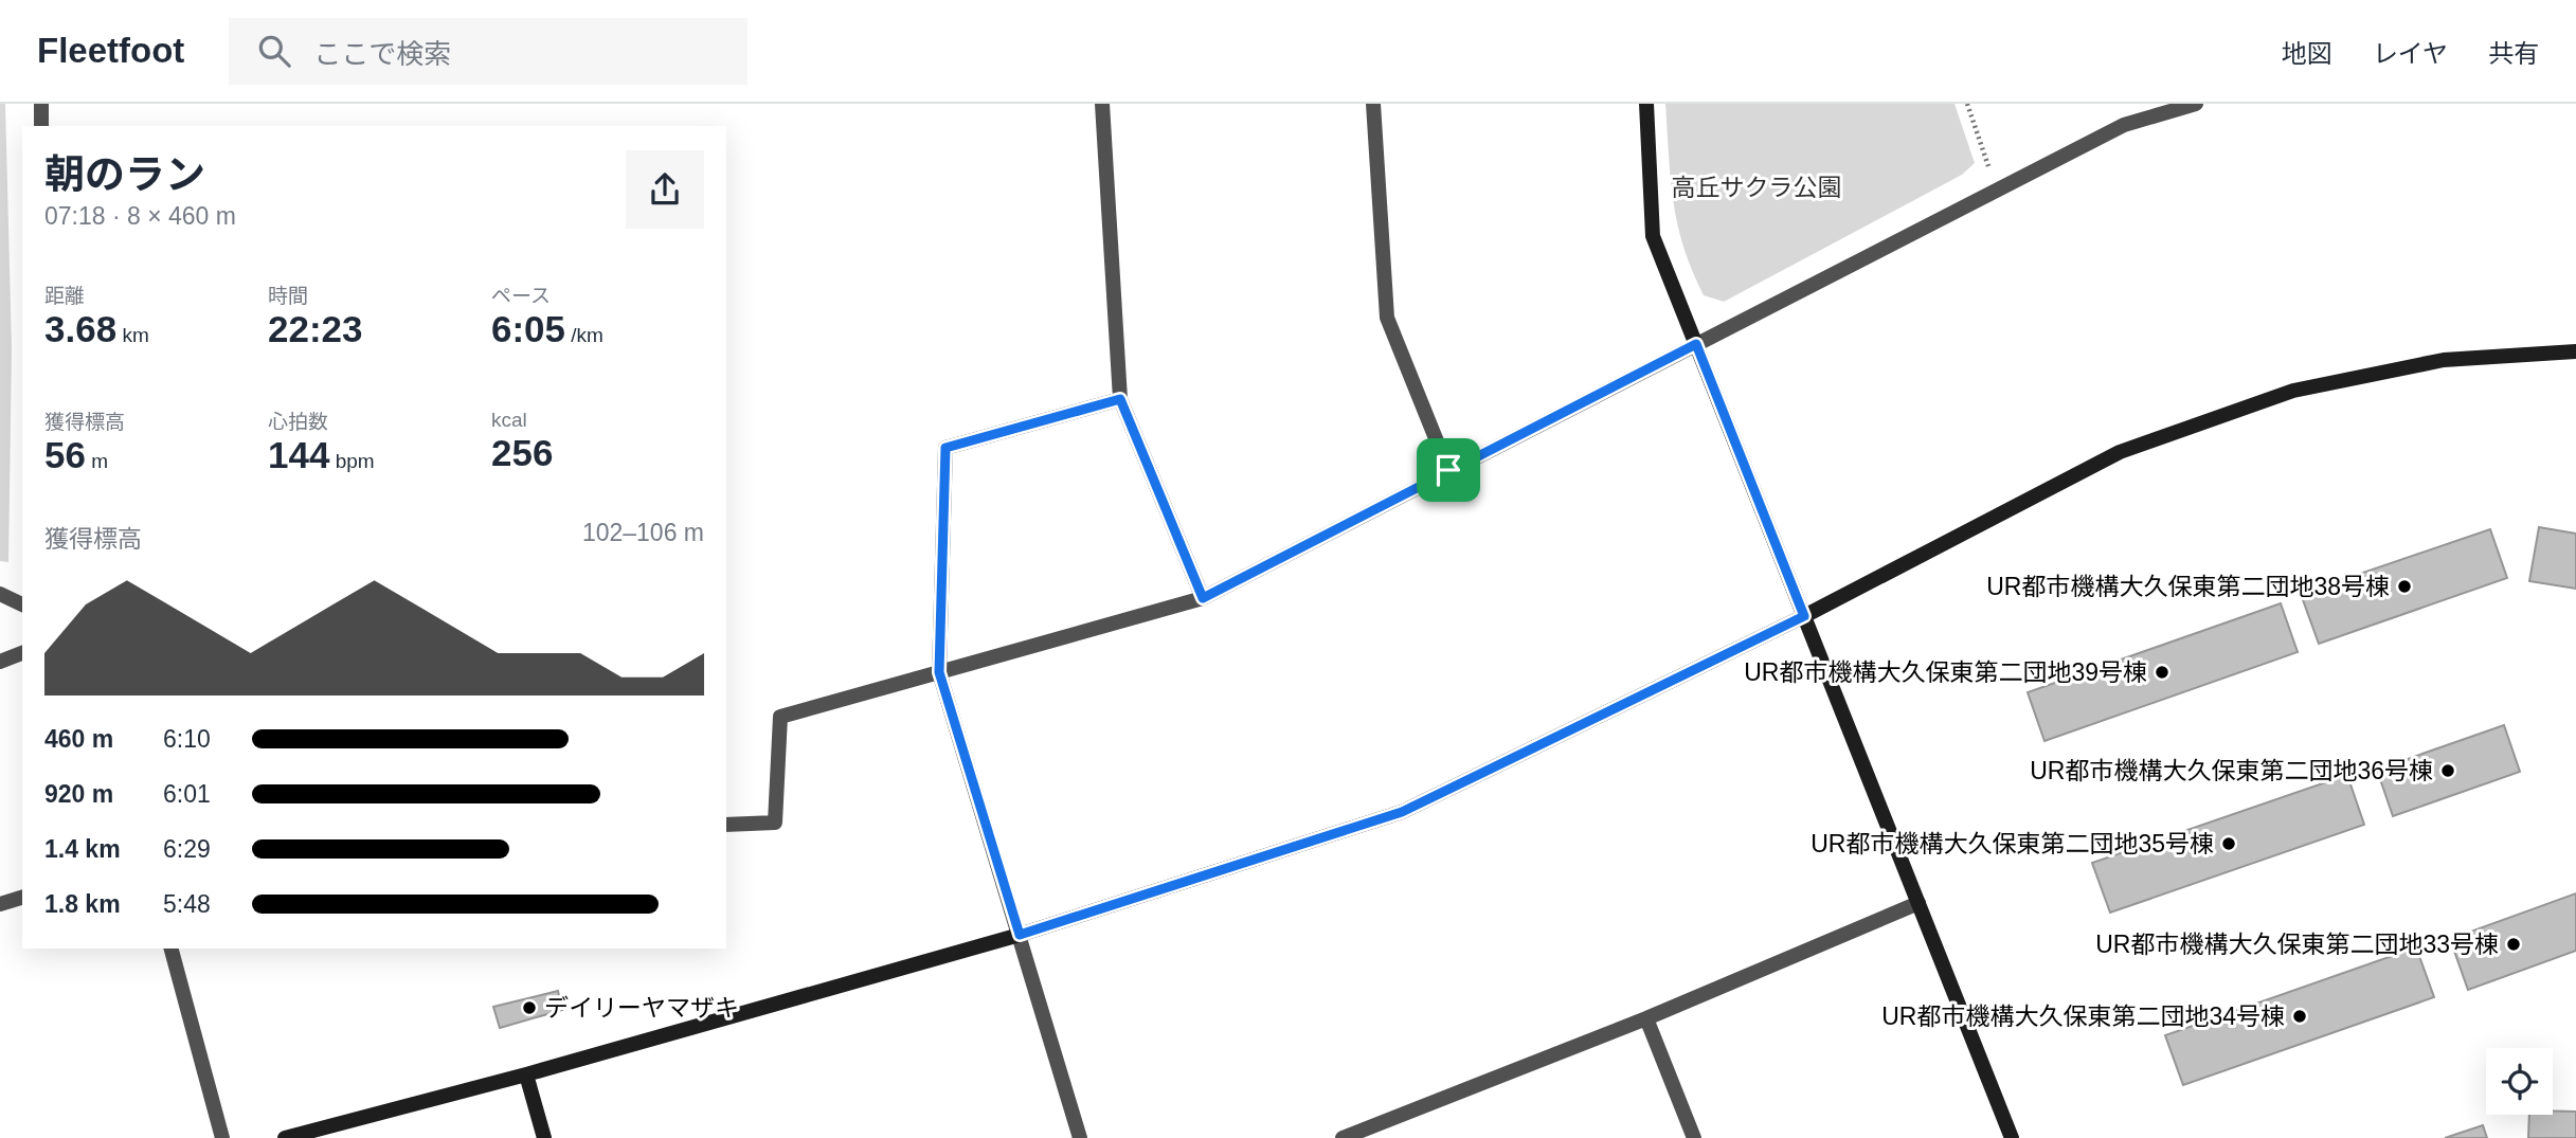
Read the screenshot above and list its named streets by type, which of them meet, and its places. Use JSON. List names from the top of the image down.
{
  "parks": ["高丘サクラ公園"],
  "places": [
    "UR都市機構大久保東第二団地38号棟",
    "UR都市機構大久保東第二団地39号棟",
    "UR都市機構大久保東第二団地36号棟",
    "UR都市機構大久保東第二団地35号棟",
    "UR都市機構大久保東第二団地33号棟",
    "デイリーヤマザキ",
    "UR都市機構大久保東第二団地34号棟"
  ],
  "page": {
    "header": "Fleetfoot",
    "search": "ここで検索",
    "nav": ["地図", "レイヤ", "共有"],
    "heading": ["朝のラン", "07:18 · 8 × 460 m"],
    "stats": [
      ["距離", "3.68 km"],
      ["時間", "22:23"],
      ["ペース", "6:05 /km"],
      ["獲得標高", "56 m"],
      ["心拍数", "144 bpm"],
      ["kcal", "256"]
    ],
    "chart": ["獲得標高", "102–106 m"],
    "list": [
      {
        "name": "460 m",
        "note": "6:10"
      },
      {
        "name": "920 m",
        "note": "6:01"
      },
      {
        "name": "1.4 km",
        "note": "6:29"
      },
      {
        "name": "1.8 km",
        "note": "5:48"
      }
    ]
  }
}
